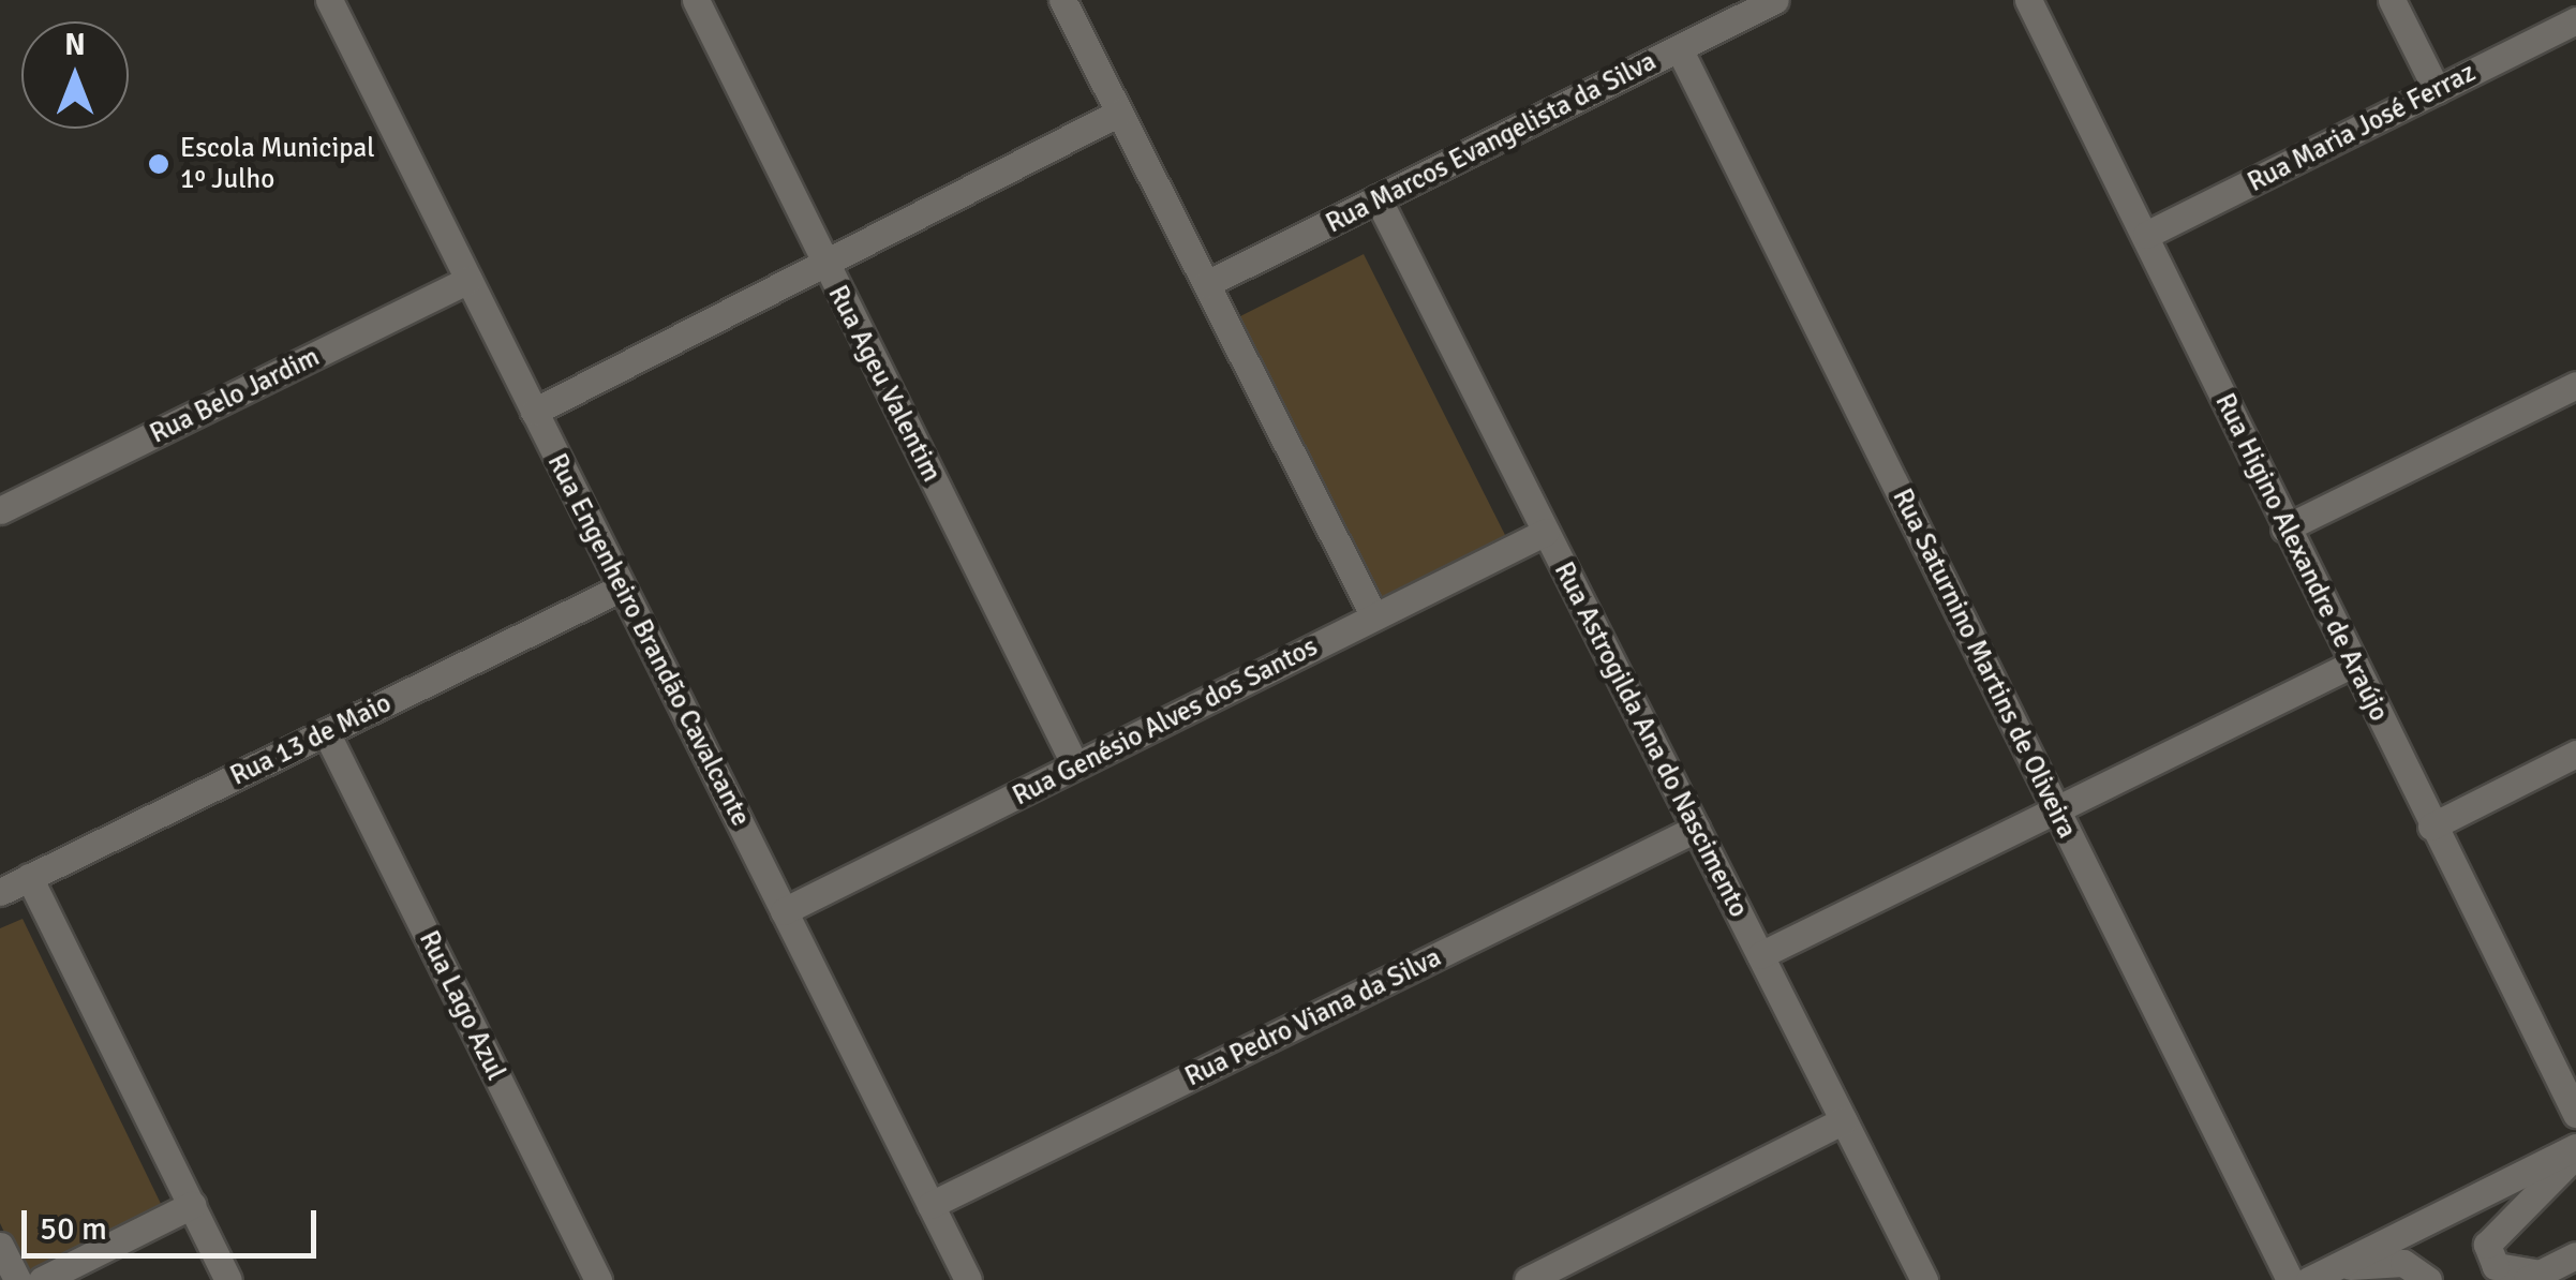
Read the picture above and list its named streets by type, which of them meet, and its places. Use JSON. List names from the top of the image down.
{
  "streets": {
    "street": [
      "Rua Maria José Ferraz",
      "Rua Marcos Evangelista da Silva",
      "Rua Ageu Valentim",
      "Rua Belo Jardim",
      "Rua Higino Alexandre de Araújo",
      "Rua Engenheiro Brandão Cavalcante",
      "Rua Saturnino Martins de Oliveira",
      "Rua Genésio Alves dos Santos",
      "Rua 13 de Maio",
      "Rua Astrogilda Ana do Nascimento",
      "Rua Lago Azul",
      "Rua Pedro Viana da Silva"
    ]
  },
  "crossings": [
    ["Rua Maria José Ferraz", "Rua Higino Alexandre de Araújo"],
    ["Rua Marcos Evangelista da Silva", "Rua Saturnino Martins de Oliveira"],
    ["Rua Marcos Evangelista da Silva", "Rua Astrogilda Ana do Nascimento"],
    ["Rua Ageu Valentim", "Rua Genésio Alves dos Santos"],
    ["Rua Belo Jardim", "Rua Engenheiro Brandão Cavalcante"],
    ["Rua Engenheiro Brandão Cavalcante", "Rua Genésio Alves dos Santos"],
    ["Rua Engenheiro Brandão Cavalcante", "Rua 13 de Maio"],
    ["Rua Engenheiro Brandão Cavalcante", "Rua Pedro Viana da Silva"],
    ["Rua Genésio Alves dos Santos", "Rua Astrogilda Ana do Nascimento"],
    ["Rua 13 de Maio", "Rua Lago Azul"],
    ["Rua Astrogilda Ana do Nascimento", "Rua Pedro Viana da Silva"]
  ],
  "places": ["Escola Municipal 1º Julho"],
  "scale_bar": "50 m",
  "north": "top"
}
